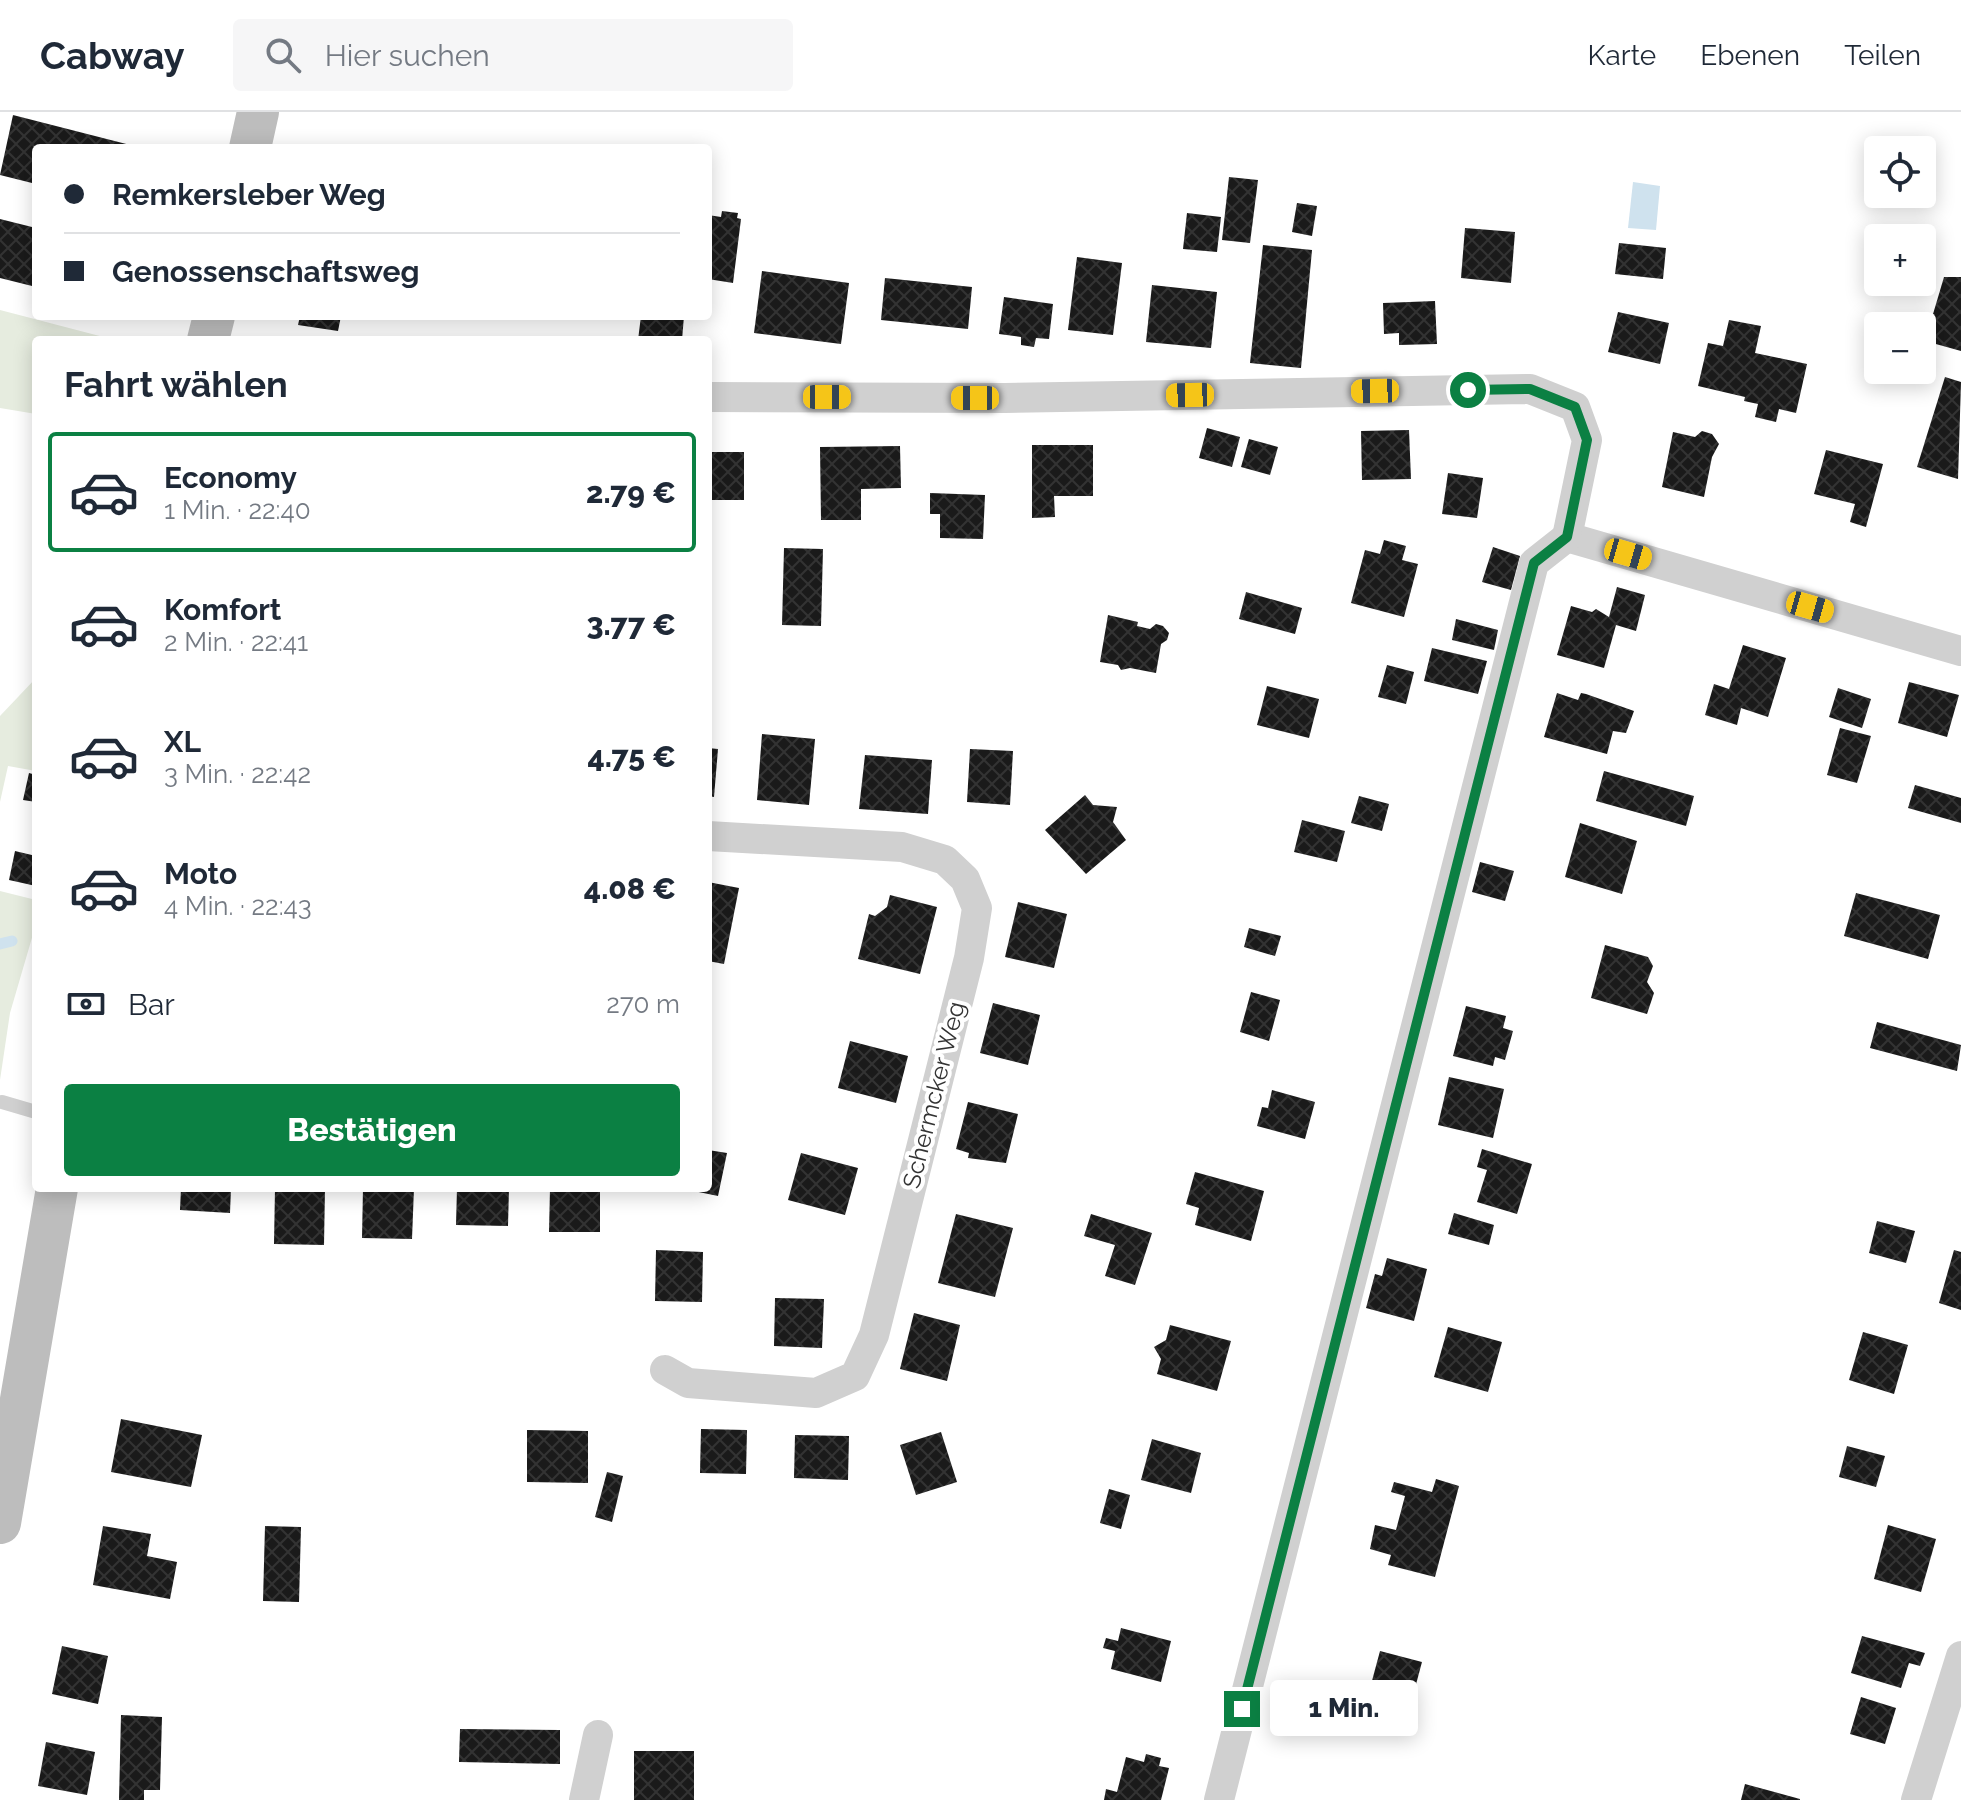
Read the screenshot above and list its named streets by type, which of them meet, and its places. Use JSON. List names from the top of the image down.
{
  "streets": {
    "street": ["Schermcker Weg"]
  },
  "page": {
    "header": "Cabway",
    "search": "Hier suchen",
    "nav": ["Karte", "Ebenen", "Teilen"],
    "map_buttons": ["+", "−"],
    "banner": ["Remkersleber Weg", "Genossenschaftsweg"],
    "heading": "Fahrt wählen",
    "list": [
      {
        "name": "Economy",
        "note": "1 Min. · 22:40",
        "value": "2.79 €"
      },
      {
        "name": "Komfort",
        "note": "2 Min. · 22:41",
        "value": "3.77 €"
      },
      {
        "name": "XL",
        "note": "3 Min. · 22:42",
        "value": "4.75 €"
      },
      {
        "name": "Moto",
        "note": "4 Min. · 22:43",
        "value": "4.08 €"
      }
    ],
    "pay": ["Bar", "270 m"],
    "buttons": "Bestätigen",
    "bubble": "1 Min."
  }
}
